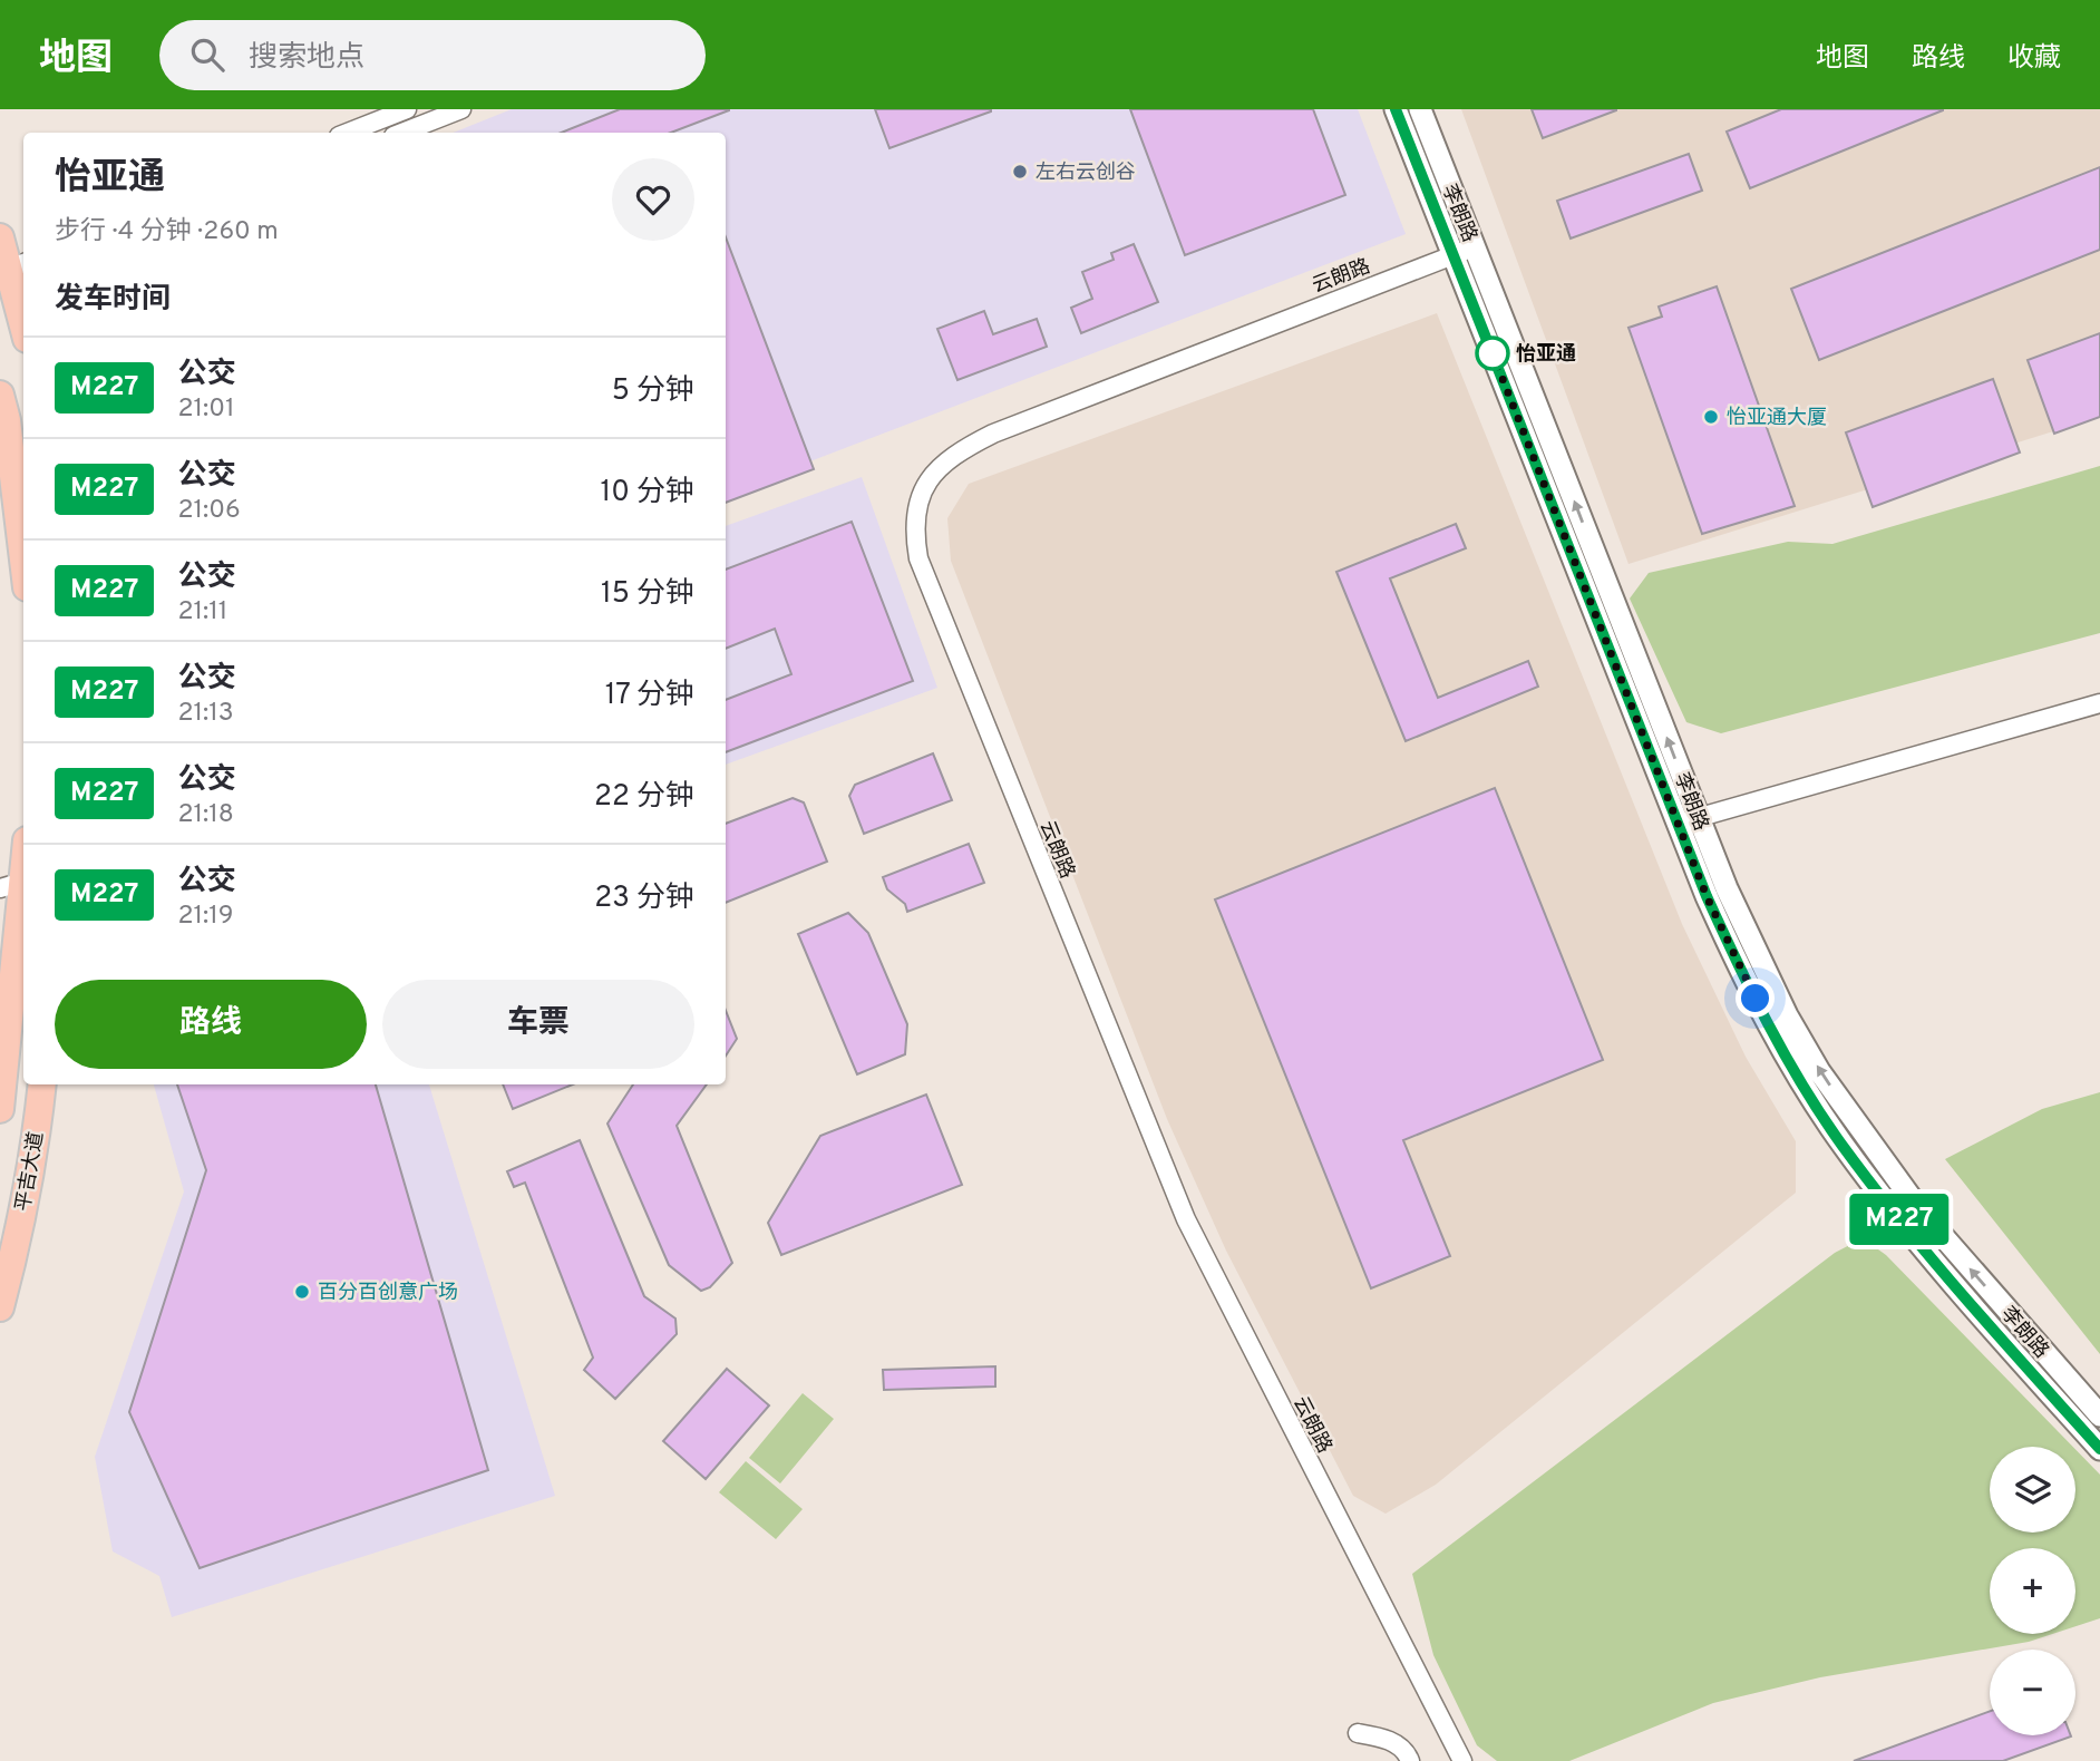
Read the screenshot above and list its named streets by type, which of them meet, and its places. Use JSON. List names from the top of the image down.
{
  "streets": {
    "main road": ["平吉大道"],
    "street": ["李朗路", "云朗路"]
  },
  "crossings": [
    ["李朗路", "云朗路"]
  ],
  "places": [
    "左右云创谷",
    "怡亚通",
    "怡亚通大厦",
    "百分百创意广场"
  ],
  "lines": ["bus line M227"],
  "page": {
    "header": "地图",
    "search": "搜索地点",
    "nav": ["地图", "路线", "收藏"],
    "on_map": "M227",
    "heading": [
      ["怡亚通", "步行 · 4 分钟 · 260 m"],
      "发车时间"
    ],
    "list": [
      {
        "mark": "M227",
        "name": "公交",
        "note": "21:01",
        "value": "5 分钟"
      },
      {
        "mark": "M227",
        "name": "公交",
        "note": "21:06",
        "value": "10 分钟"
      },
      {
        "mark": "M227",
        "name": "公交",
        "note": "21:11",
        "value": "15 分钟"
      },
      {
        "mark": "M227",
        "name": "公交",
        "note": "21:13",
        "value": "17 分钟"
      },
      {
        "mark": "M227",
        "name": "公交",
        "note": "21:18",
        "value": "22 分钟"
      },
      {
        "mark": "M227",
        "name": "公交",
        "note": "21:19",
        "value": "23 分钟"
      }
    ],
    "buttons": ["路线", "车票"],
    "map_buttons": ["+", "−"]
  }
}
